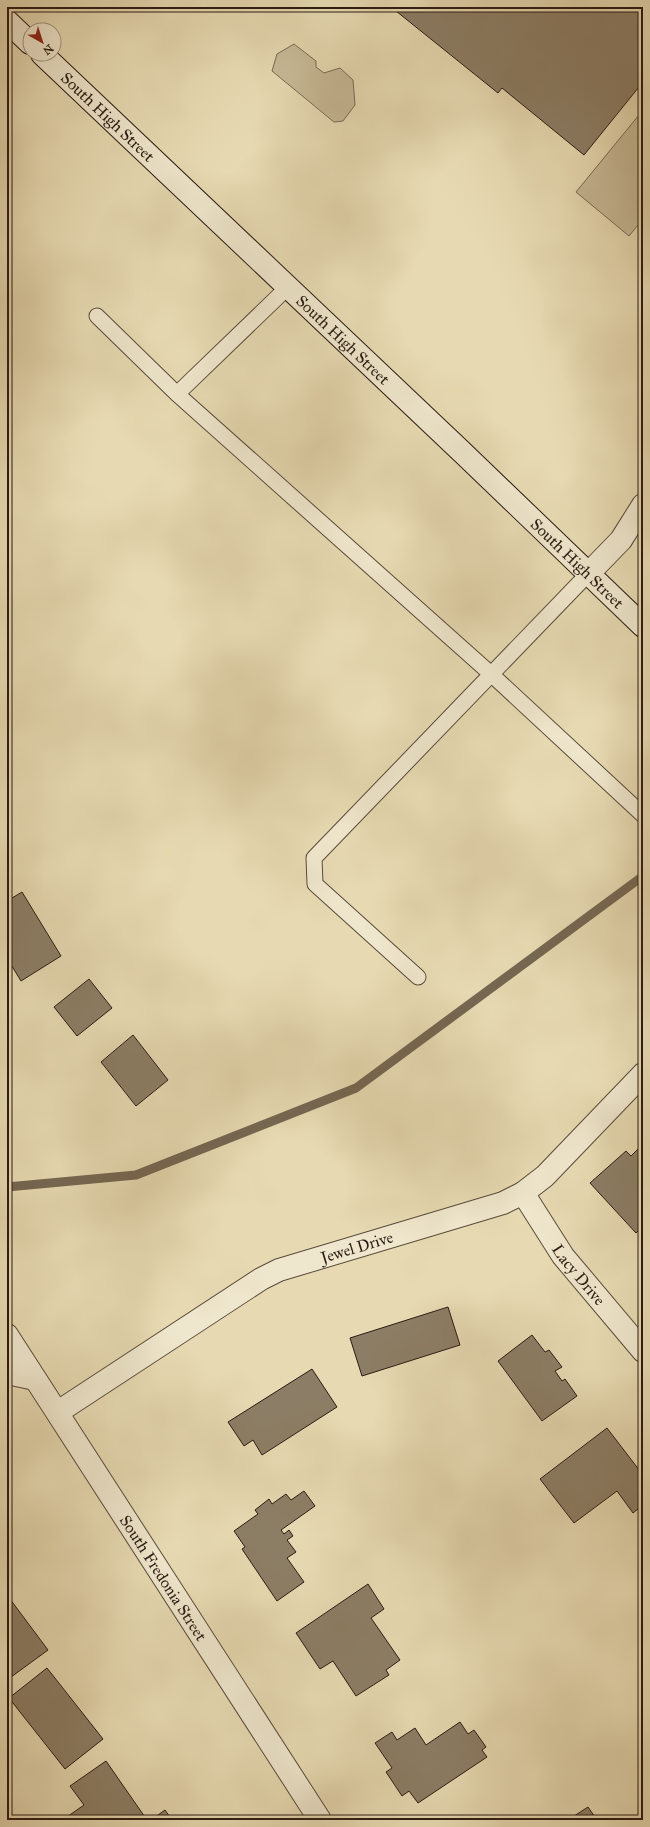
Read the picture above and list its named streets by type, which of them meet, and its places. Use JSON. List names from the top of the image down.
{
  "streets": {
    "street": [
      "South High Street",
      "Jewel Drive",
      "Lacy Drive",
      "South Fredonia Street"
    ]
  },
  "crossings": [
    ["Jewel Drive", "Lacy Drive"],
    ["Jewel Drive", "South Fredonia Street"]
  ],
  "north": "bottom right"
}
